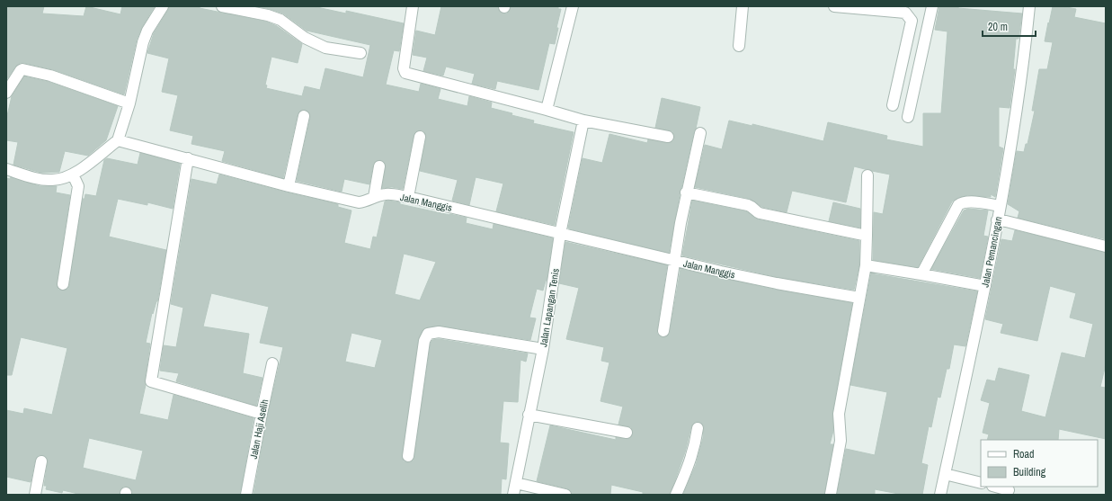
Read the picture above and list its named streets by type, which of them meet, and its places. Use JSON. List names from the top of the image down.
{
  "streets": {
    "street": [
      "Jalan Manggis",
      "Jalan Pemancingan",
      "Jalan Lapangan Tenis",
      "Jalan Haji Aselih"
    ]
  },
  "crossings": [
    ["Jalan Manggis", "Jalan Lapangan Tenis"]
  ],
  "legend": ["Road", "Building"],
  "scale_bar": "20 m"
}
